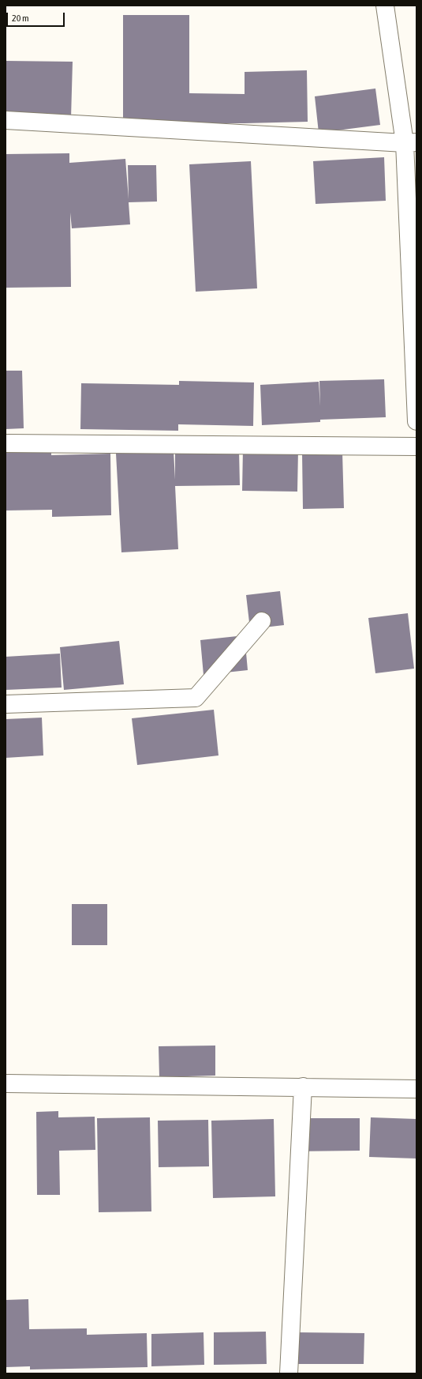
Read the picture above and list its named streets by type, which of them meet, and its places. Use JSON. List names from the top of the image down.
{
  "scale_bar": "20 m"
}
